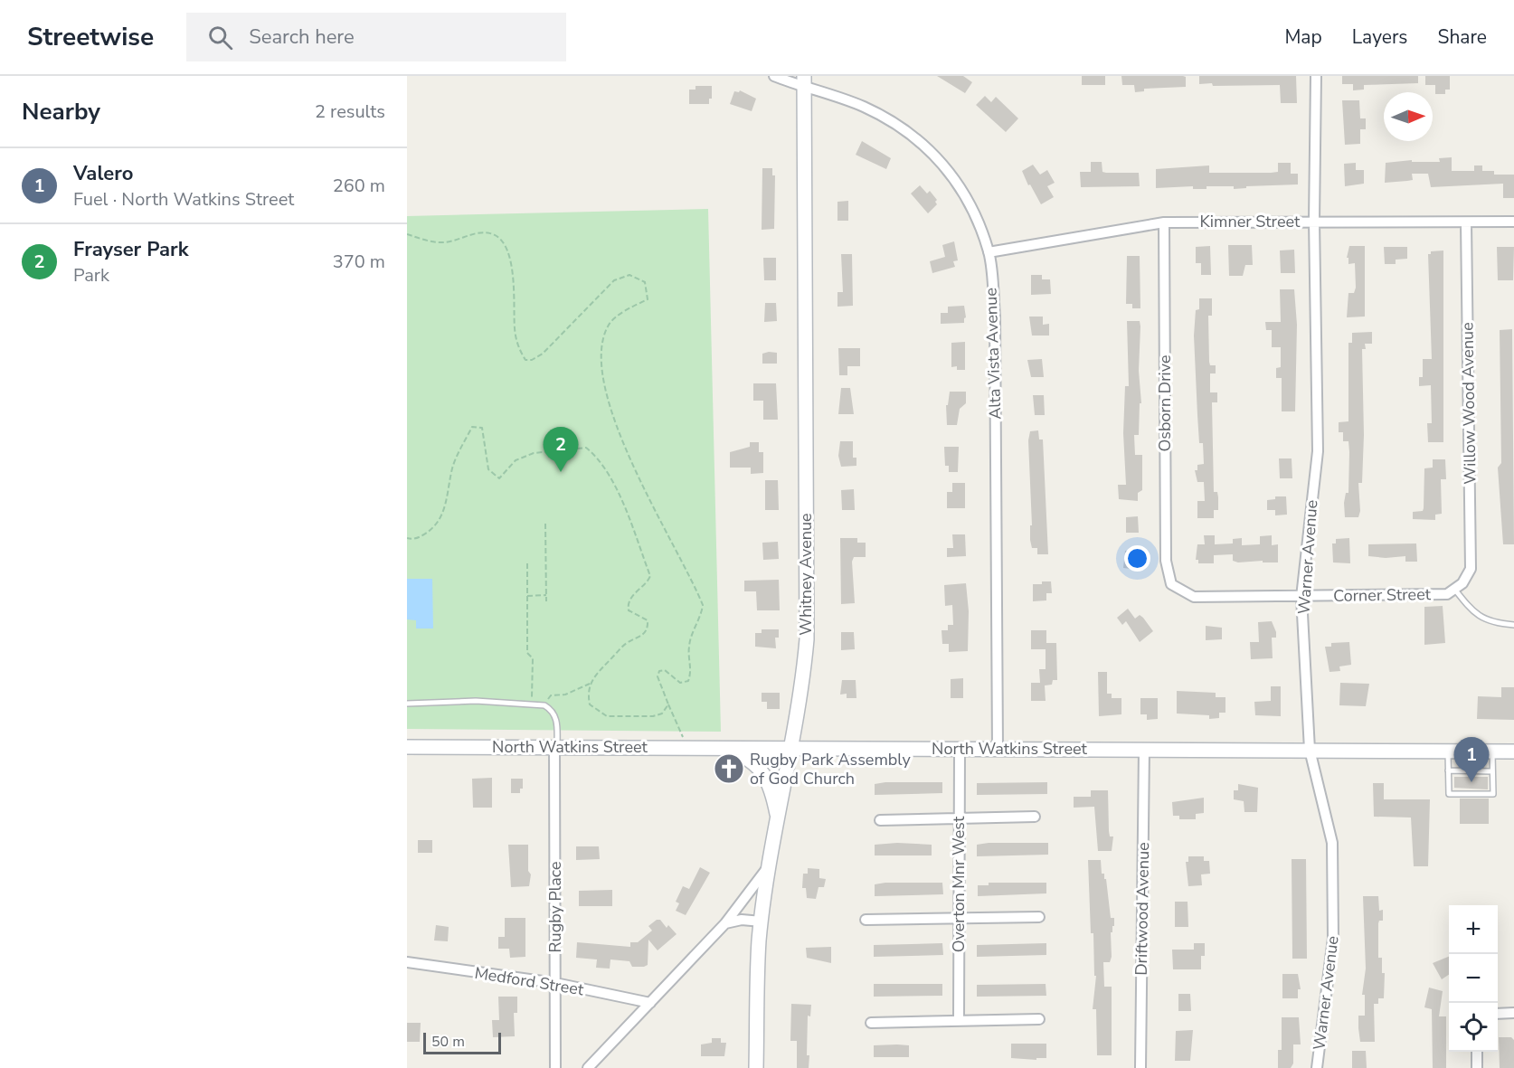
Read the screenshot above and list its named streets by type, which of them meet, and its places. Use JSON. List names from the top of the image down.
{
  "streets": {
    "main road": ["Whitney Avenue", "North Watkins Street"],
    "street": [
      "Kimner Street",
      "Alta Vista Avenue",
      "Osborn Drive",
      "Willow Wood Avenue",
      "Warner Avenue",
      "Corner Street",
      "Overton Mnr West",
      "Rugby Place",
      "Driftwood Avenue",
      "Medford Street"
    ]
  },
  "crossings": [
    ["Kimner Street", "Alta Vista Avenue"],
    ["Kimner Street", "Osborn Drive"],
    ["Kimner Street", "Willow Wood Avenue"],
    ["Kimner Street", "Warner Avenue"],
    ["Alta Vista Avenue", "Whitney Avenue"],
    ["Alta Vista Avenue", "North Watkins Street"],
    ["Osborn Drive", "Corner Street"],
    ["Willow Wood Avenue", "Corner Street"],
    ["Warner Avenue", "Corner Street"],
    ["Warner Avenue", "North Watkins Street"],
    ["Whitney Avenue", "North Watkins Street"],
    ["North Watkins Street", "Overton Mnr West"],
    ["North Watkins Street", "Rugby Place"],
    ["North Watkins Street", "Driftwood Avenue"],
    ["Rugby Place", "Medford Street"]
  ],
  "places": {
    "church": ["Rugby Park Assembly of God Church"]
  },
  "scale_bar": "50 m",
  "north": "right",
  "page": {
    "header": "Streetwise",
    "search": "Search here",
    "nav": ["Map", "Layers", "Share"],
    "heading": ["Nearby", "2 results"],
    "list": [
      {
        "mark": "1",
        "name": "Valero",
        "note": "Fuel · North Watkins Street",
        "value": "260 m"
      },
      {
        "mark": "2",
        "name": "Frayser Park",
        "note": "Park",
        "value": "370 m"
      }
    ],
    "pins": ["2", "1"],
    "map_buttons": ["+", "−"],
    "scale": "50 m"
  }
}
